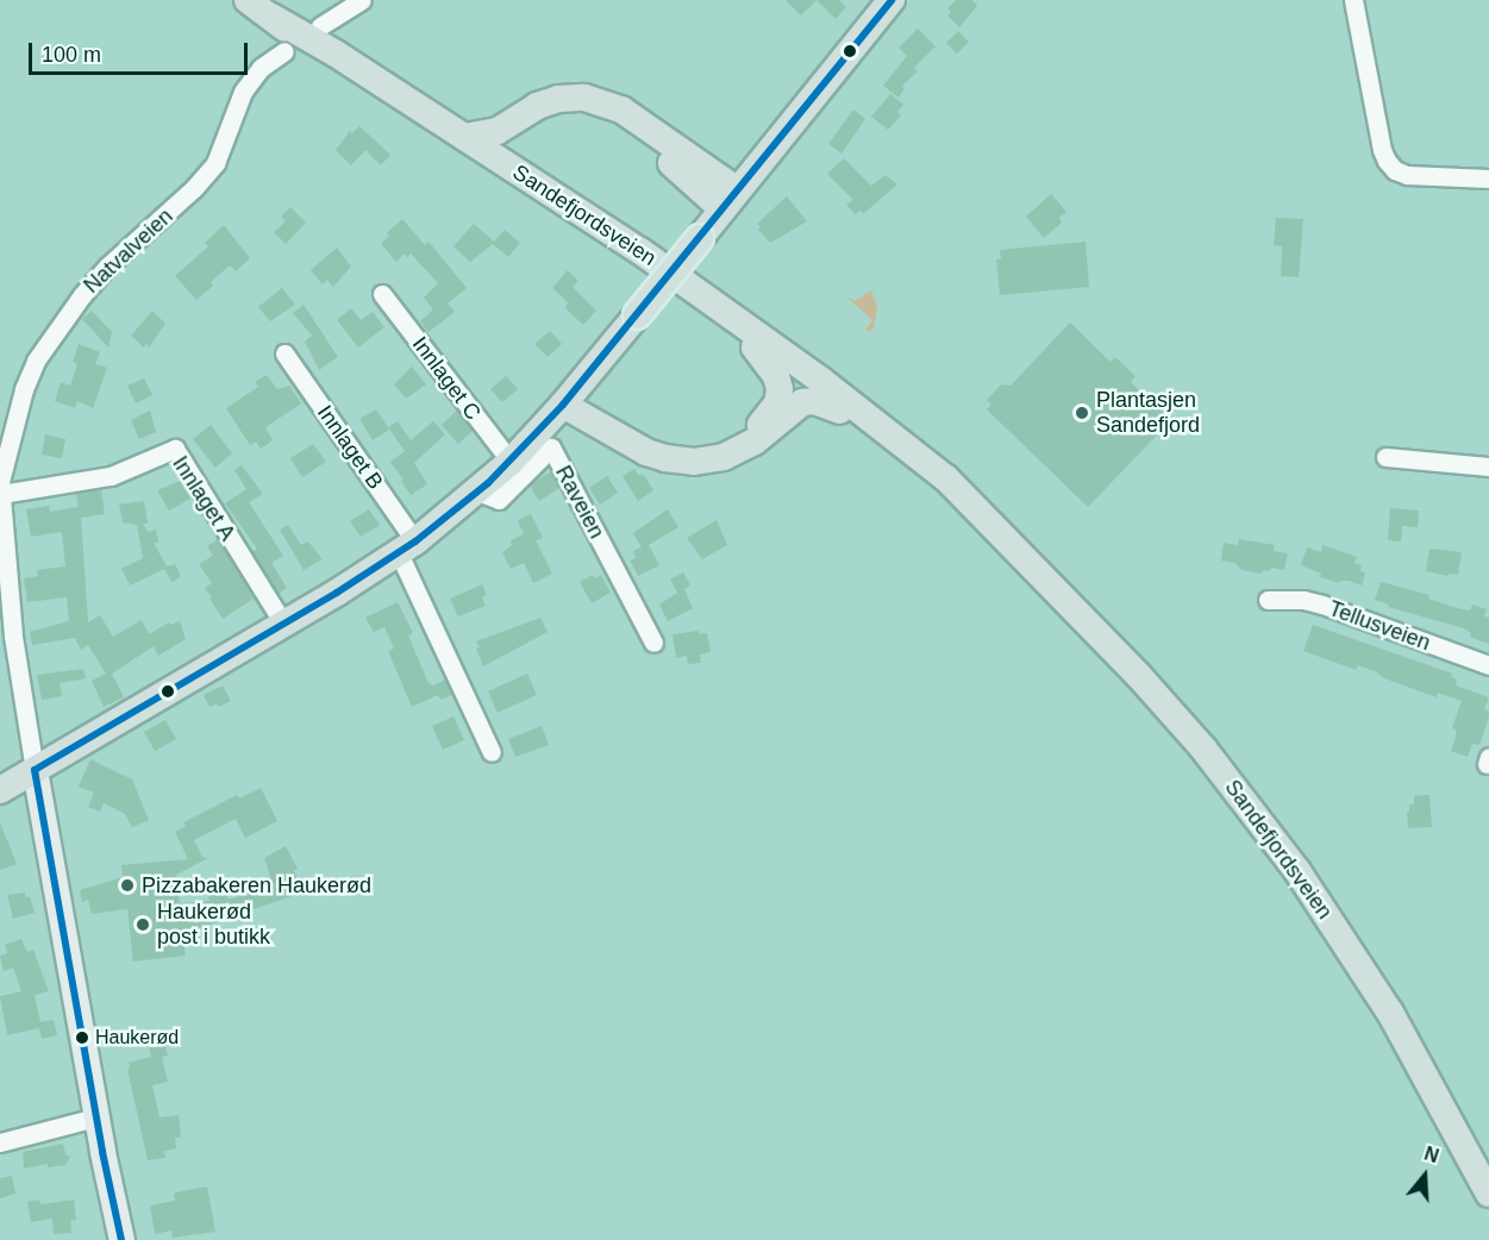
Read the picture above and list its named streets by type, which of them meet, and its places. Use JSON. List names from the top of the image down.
{
  "streets": {
    "main road": ["Sandefjordsveien"],
    "street": [
      "Natvalveien",
      "Innlaget C",
      "Innlaget B",
      "Innlaget A",
      "Raveien",
      "Tellusveien"
    ]
  },
  "crossings": [
    ["Natvalveien", "Innlaget A"]
  ],
  "places": [
    "Plantasjen Sandefjord",
    "Pizzabakeren Haukerød",
    "Haukerød post i butikk",
    "Haukerød"
  ],
  "scale_bar": "100 m",
  "north": "top"
}
